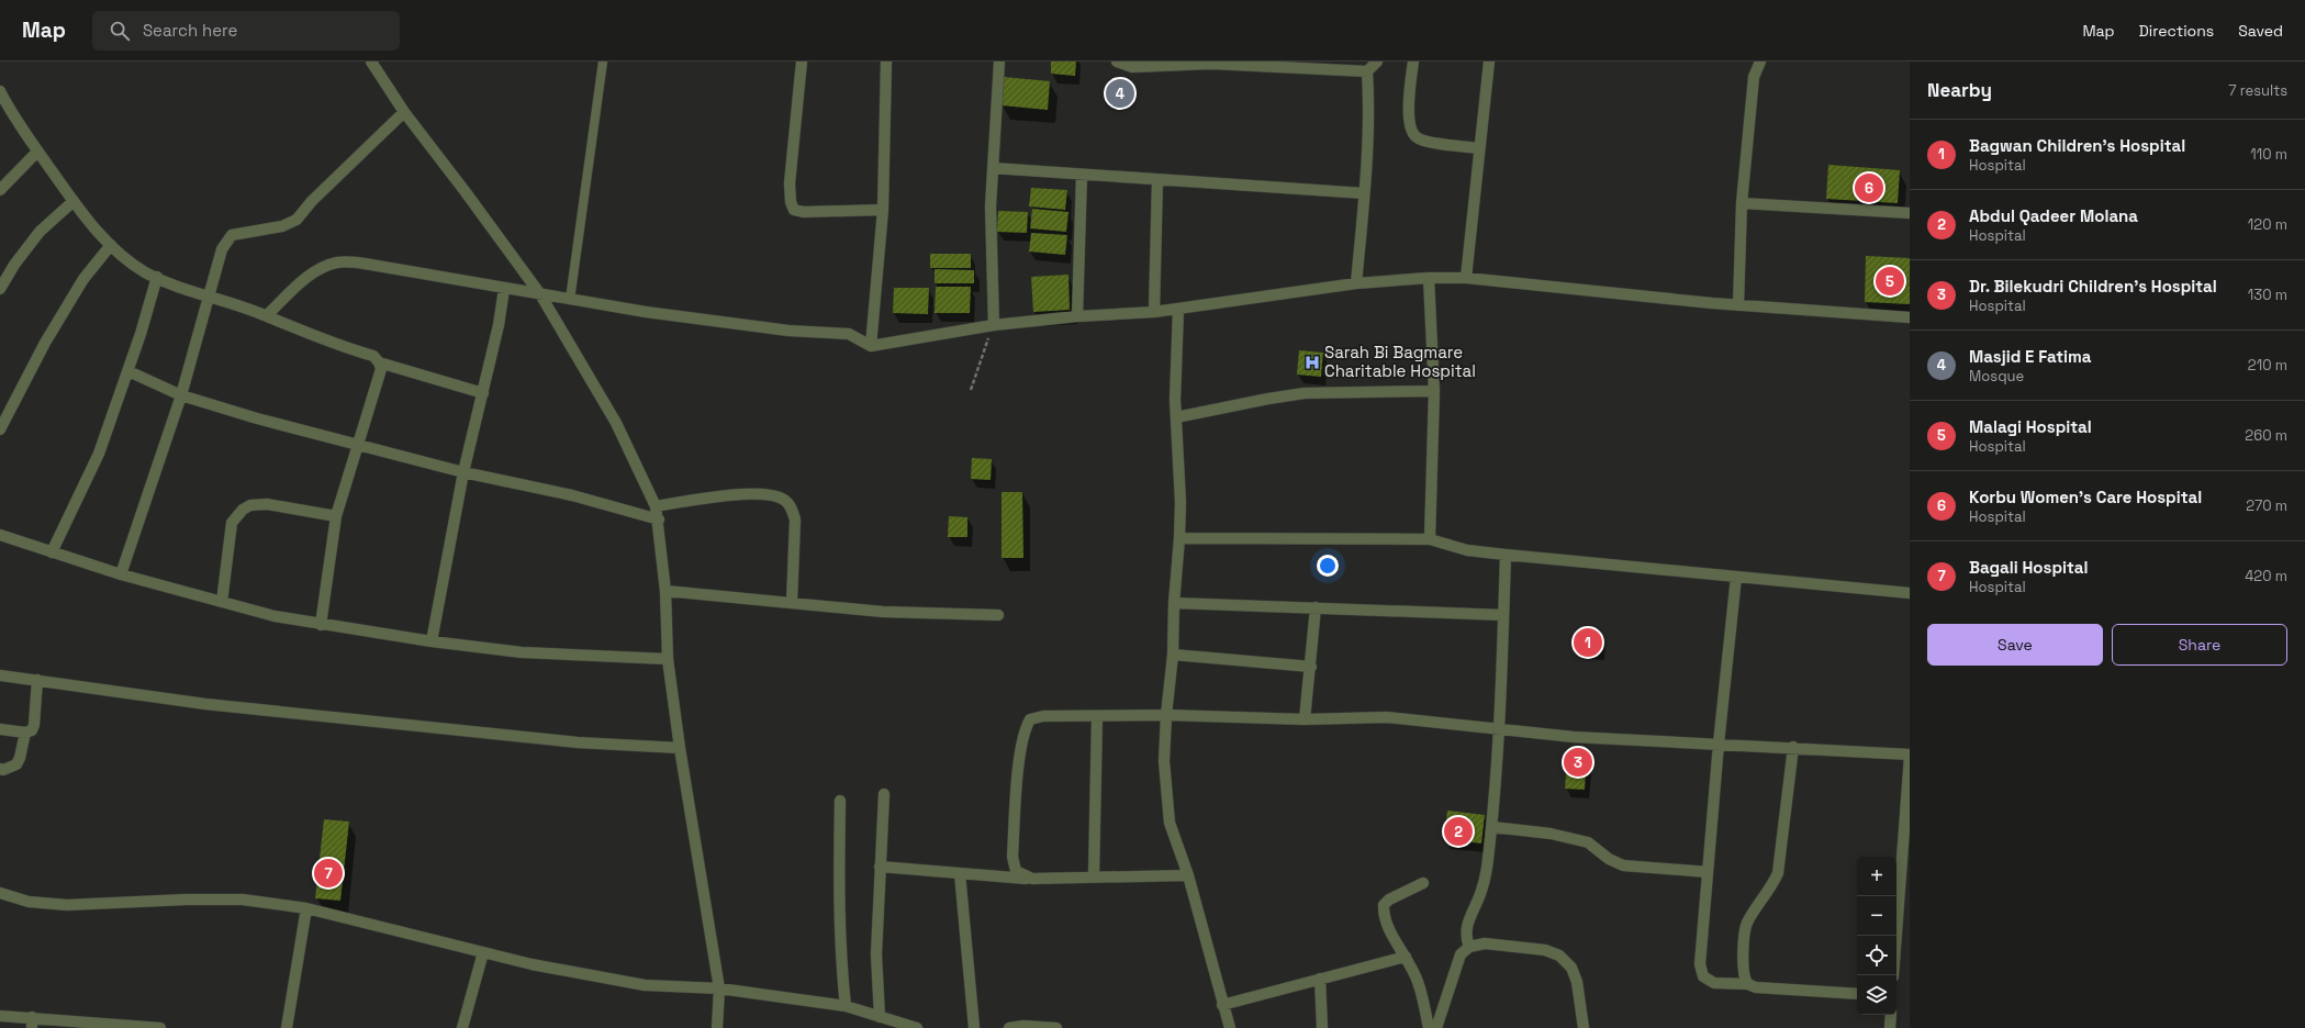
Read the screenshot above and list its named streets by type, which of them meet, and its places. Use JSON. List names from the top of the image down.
{
  "places": {
    "hospital": ["Sarah Bi Bagmare Charitable Hospital"]
  },
  "page": {
    "header": "Map",
    "search": "Search here",
    "nav": ["Map", "Directions", "Saved"],
    "heading": ["Nearby", "7 results"],
    "pins": [
      "4",
      "6",
      "5",
      "1",
      "3",
      "2",
      "7"
    ],
    "list": [
      {
        "mark": "1",
        "name": "Bagwan Children's Hospital",
        "note": "Hospital",
        "value": "110 m"
      },
      {
        "mark": "2",
        "name": "Abdul Qadeer Molana",
        "note": "Hospital",
        "value": "120 m"
      },
      {
        "mark": "3",
        "name": "Dr. Bilekudri Children's Hospital",
        "note": "Hospital",
        "value": "130 m"
      },
      {
        "mark": "4",
        "name": "Masjid E Fatima",
        "note": "Mosque",
        "value": "210 m"
      },
      {
        "mark": "5",
        "name": "Malagi Hospital",
        "note": "Hospital",
        "value": "260 m"
      },
      {
        "mark": "6",
        "name": "Korbu Women's Care Hospital",
        "note": "Hospital",
        "value": "270 m"
      },
      {
        "mark": "7",
        "name": "Bagali Hospital",
        "note": "Hospital",
        "value": "420 m"
      }
    ],
    "buttons": ["Save", "Share"],
    "map_buttons": ["+", "−"]
  }
}
